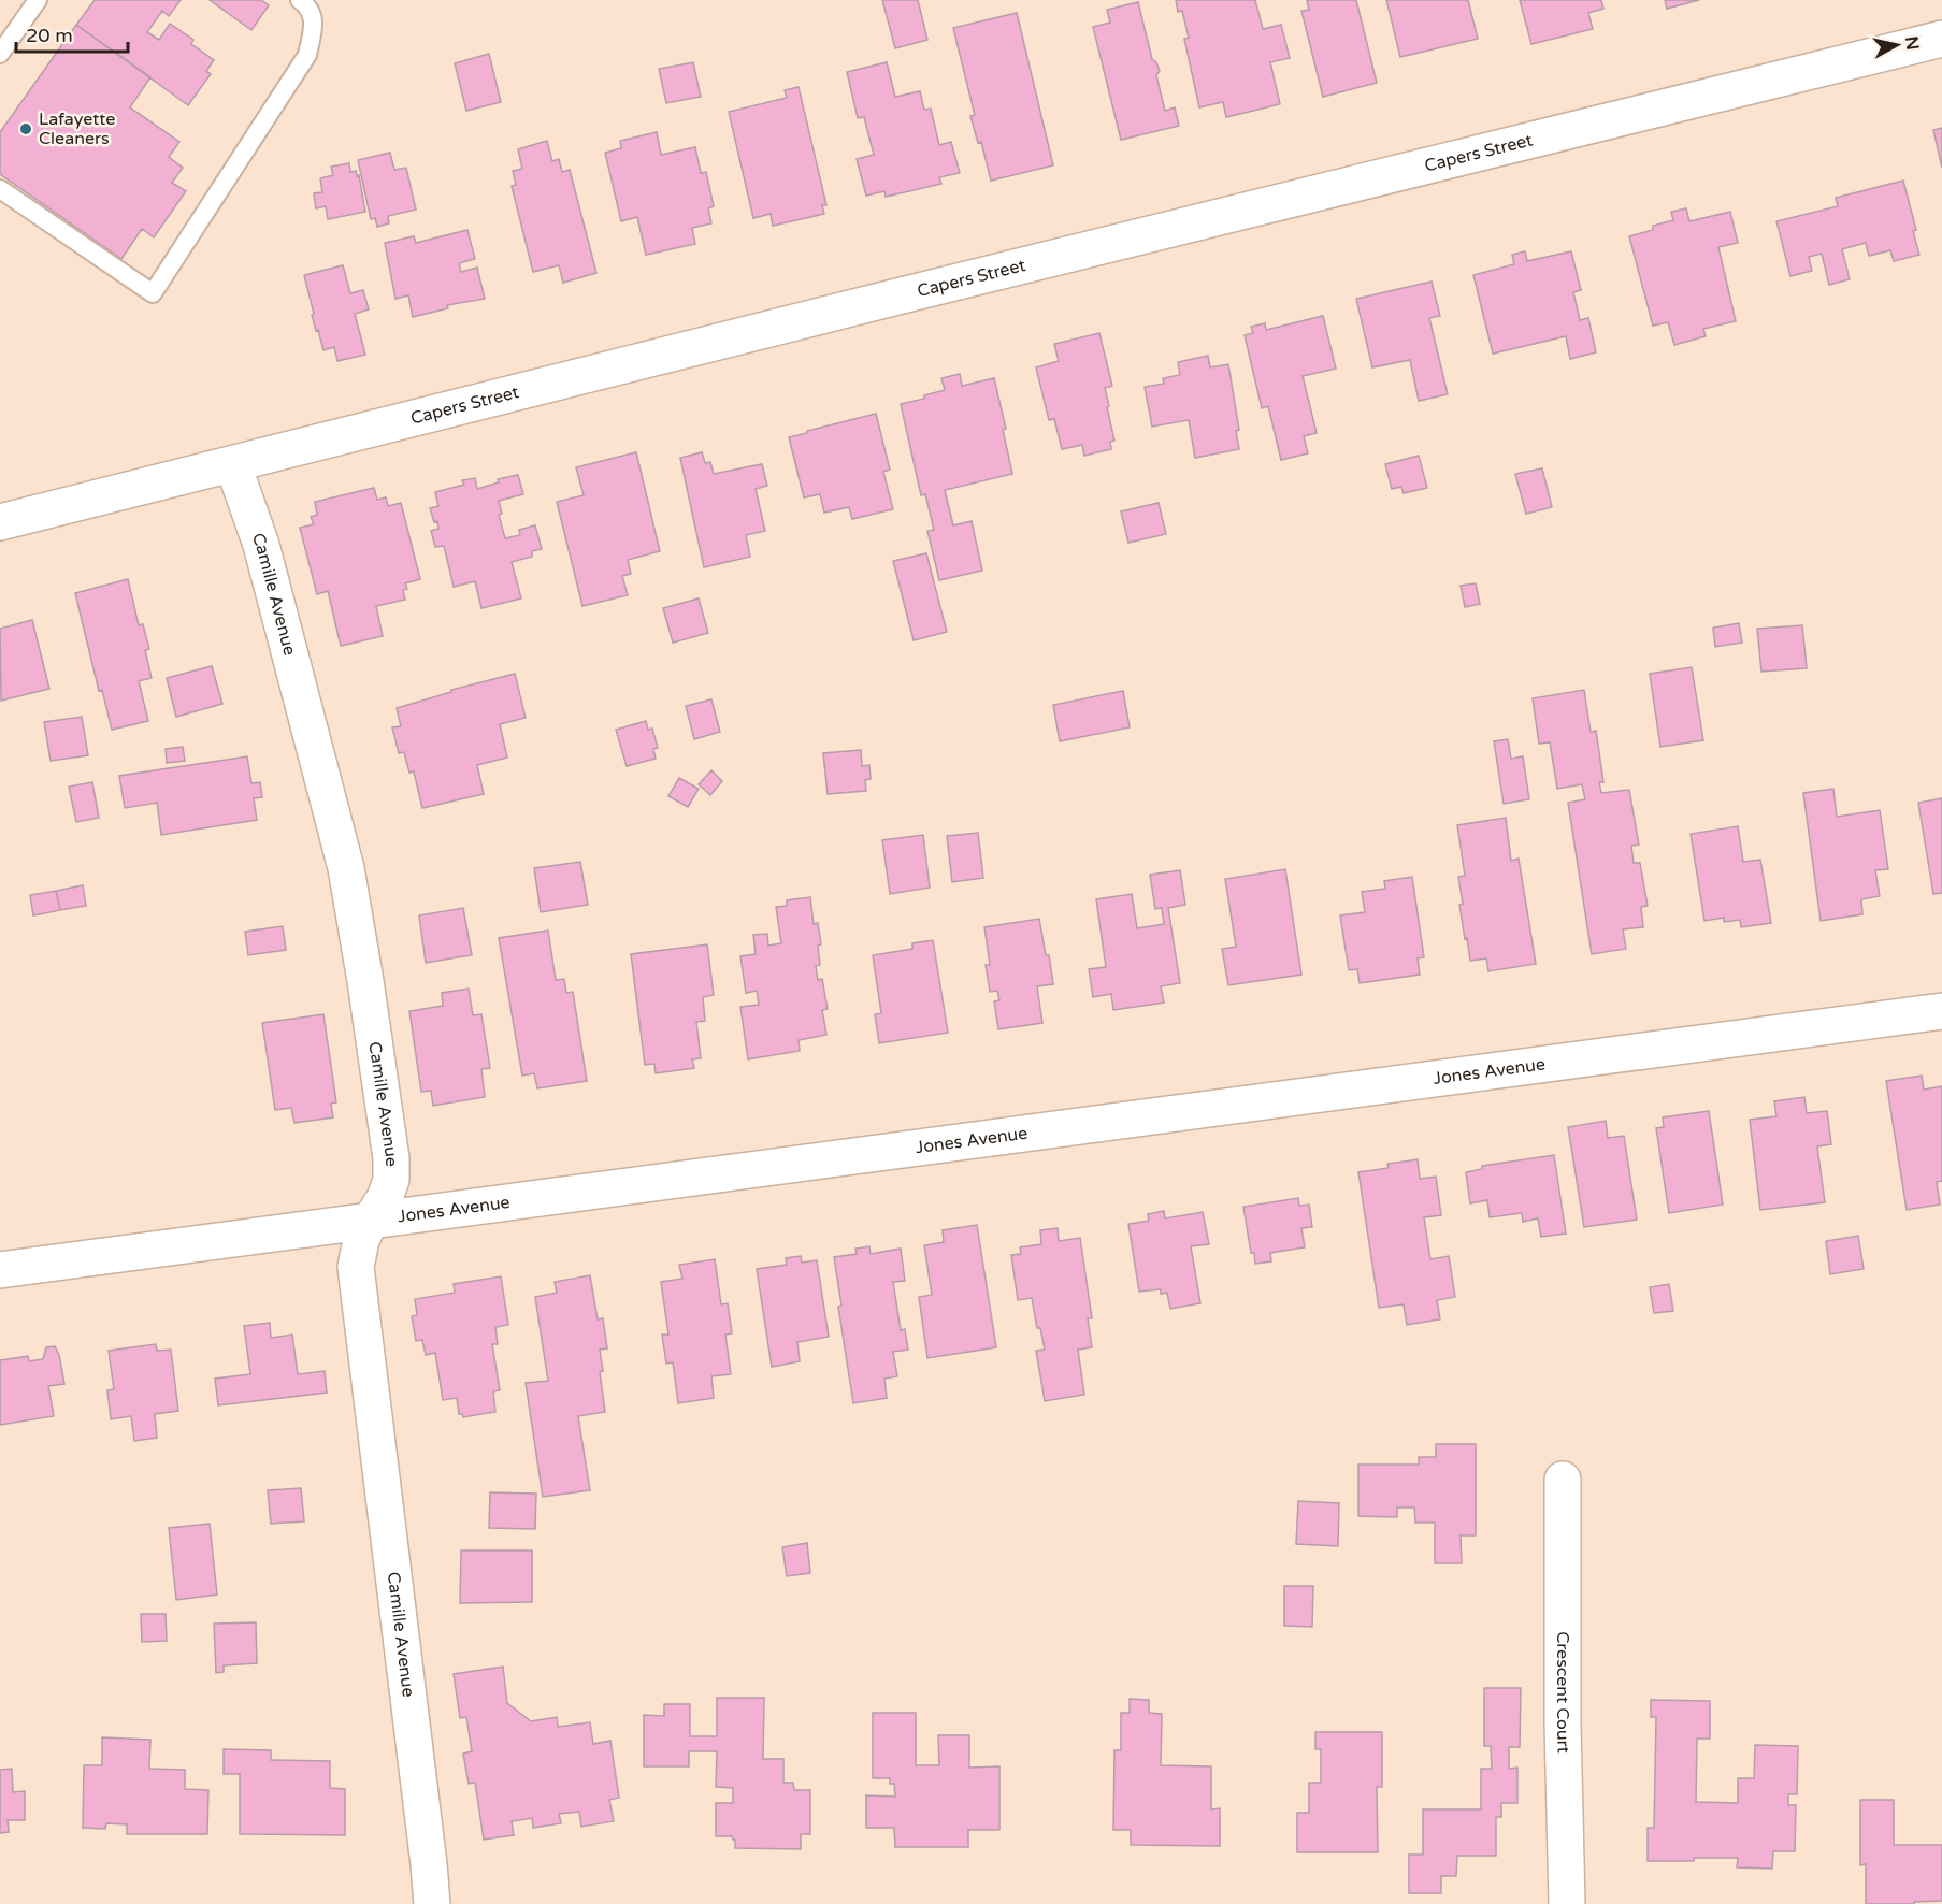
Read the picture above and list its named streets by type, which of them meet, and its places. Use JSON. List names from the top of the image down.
{
  "streets": {
    "street": [
      "Capers Street",
      "Camille Avenue",
      "Jones Avenue",
      "Crescent Court"
    ]
  },
  "crossings": [
    ["Capers Street", "Camille Avenue"],
    ["Camille Avenue", "Jones Avenue"]
  ],
  "places": ["Lafayette Cleaners"],
  "scale_bar": "20 m",
  "north": "right"
}
